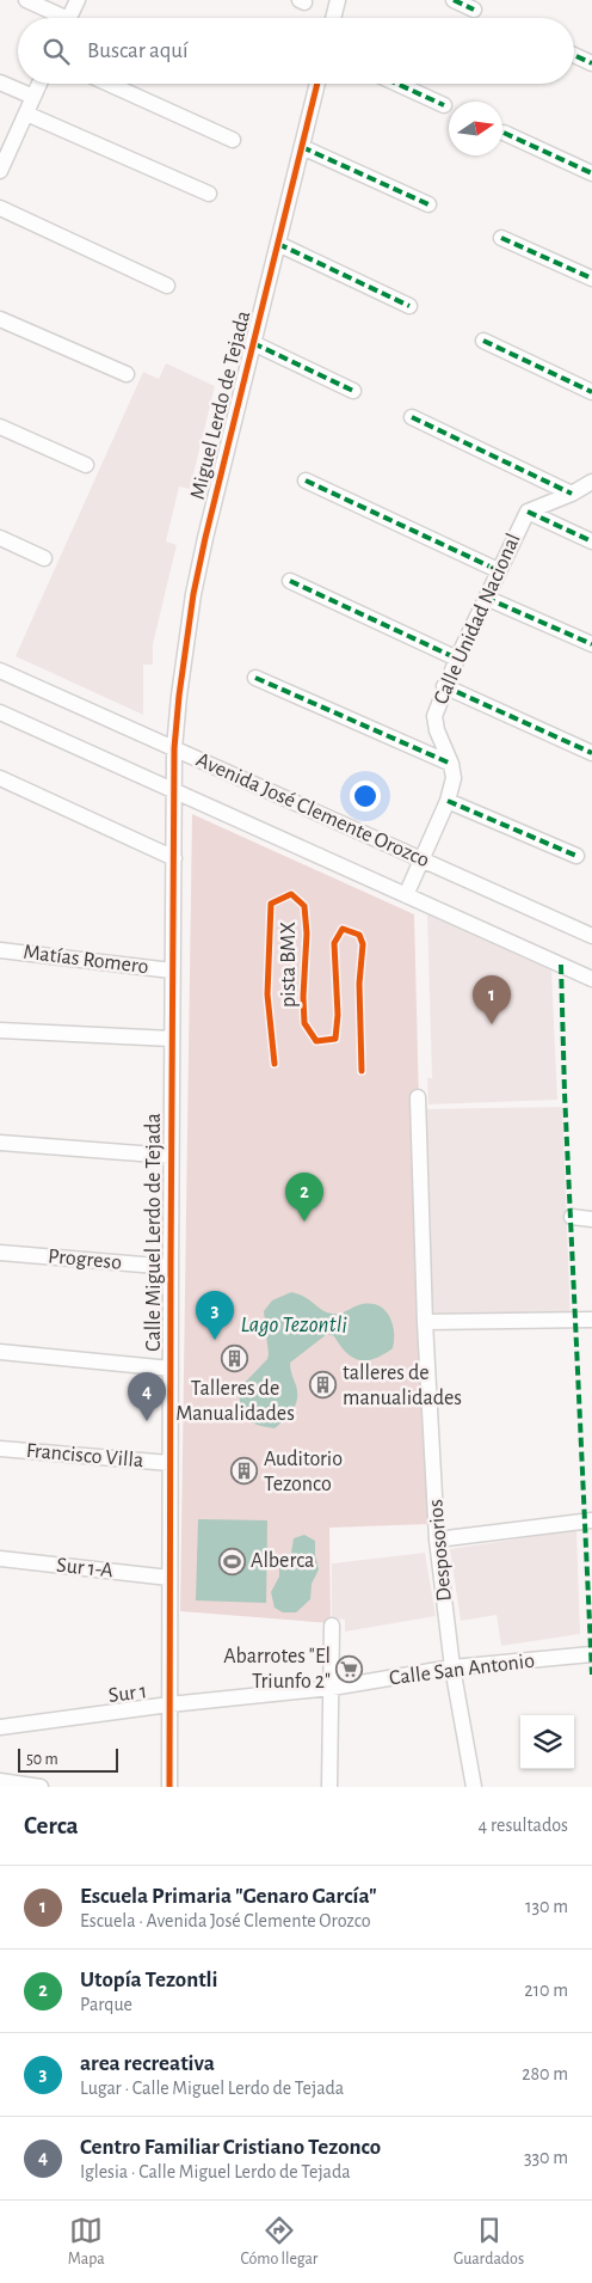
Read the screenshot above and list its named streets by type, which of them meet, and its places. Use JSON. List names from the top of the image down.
{
  "streets": {
    "street": [
      "Miguel Lerdo de Tejada",
      "Calle Unidad Nacional",
      "Avenida José Clemente Orozco",
      "Matías Romero",
      "Calle Miguel Lerdo de Tejada",
      "Progreso",
      "Francisco Villa",
      "Desposorios",
      "Sur 1-A",
      "Calle San Antonio",
      "Sur 1"
    ],
    "cycle path": ["pista BMX"]
  },
  "crossings": [
    ["Miguel Lerdo de Tejada", "Avenida José Clemente Orozco"],
    ["Miguel Lerdo de Tejada", "Calle Miguel Lerdo de Tejada"],
    ["Calle Unidad Nacional", "Avenida José Clemente Orozco"],
    ["Avenida José Clemente Orozco", "Calle Miguel Lerdo de Tejada"],
    ["Matías Romero", "Calle Miguel Lerdo de Tejada"],
    ["Calle Miguel Lerdo de Tejada", "Progreso"],
    ["Calle Miguel Lerdo de Tejada", "Francisco Villa"],
    ["Calle Miguel Lerdo de Tejada", "Sur 1-A"],
    ["Calle Miguel Lerdo de Tejada", "Sur 1"],
    ["Desposorios", "Calle San Antonio"],
    ["Calle San Antonio", "Sur 1"]
  ],
  "water": ["Lago Tezontli"],
  "places": {
    "building": ["Talleres de Manualidades", "talleres de manualidades", "Auditorio Tezonco"],
    "sports": ["Alberca"],
    "supermarket": ["Abarrotes \"El Triunfo 2\""]
  },
  "scale_bar": "50 m",
  "north": "right",
  "page": {
    "search": "Buscar aquí",
    "pins": [
      "1",
      "2",
      "3",
      "4"
    ],
    "scale": "50 m",
    "heading": ["Cerca", "4 resultados"],
    "list": [
      {
        "mark": "1",
        "name": "Escuela Primaria \"Genaro García\"",
        "note": "Escuela · Avenida José Clemente Orozco",
        "value": "130 m"
      },
      {
        "mark": "2",
        "name": "Utopía Tezontli",
        "note": "Parque",
        "value": "210 m"
      },
      {
        "mark": "3",
        "name": "area recreativa",
        "note": "Lugar · Calle Miguel Lerdo de Tejada",
        "value": "280 m"
      },
      {
        "mark": "4",
        "name": "Centro Familiar Cristiano Tezonco",
        "note": "Iglesia · Calle Miguel Lerdo de Tejada",
        "value": "330 m"
      }
    ],
    "nav": ["Mapa", "Cómo llegar", "Guardados"]
  }
}
